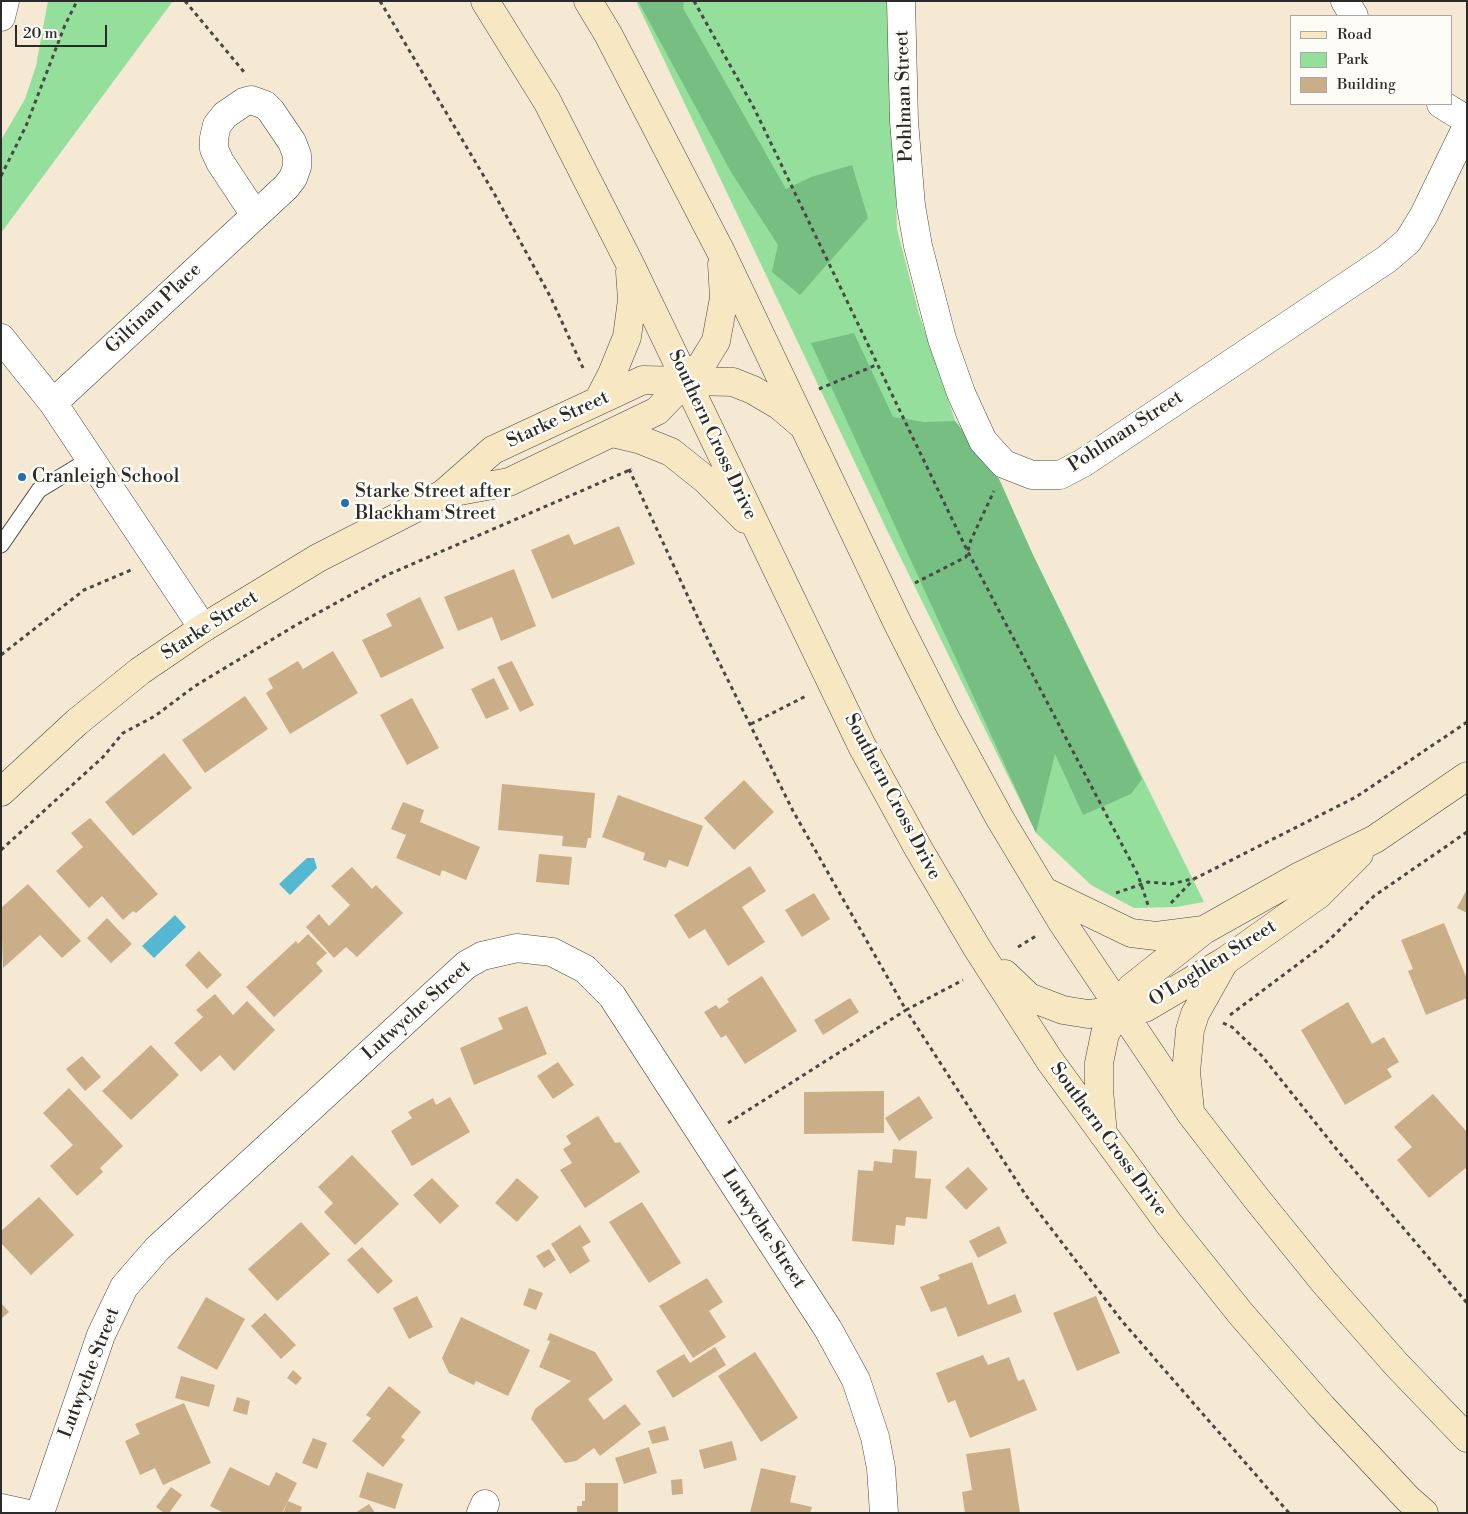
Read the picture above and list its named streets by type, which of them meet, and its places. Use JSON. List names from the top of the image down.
{
  "streets": {
    "main road": ["Starke Street", "Southern Cross Drive", "O'Loghlen Street"],
    "street": ["Pohlman Street", "Giltinan Place", "Lutwyche Street"]
  },
  "crossings": [
    ["Starke Street", "Southern Cross Drive"]
  ],
  "places": ["Cranleigh School", "Starke Street after Blackham Street"],
  "legend": ["Road", "Park", "Building"],
  "scale_bar": "20 m"
}
